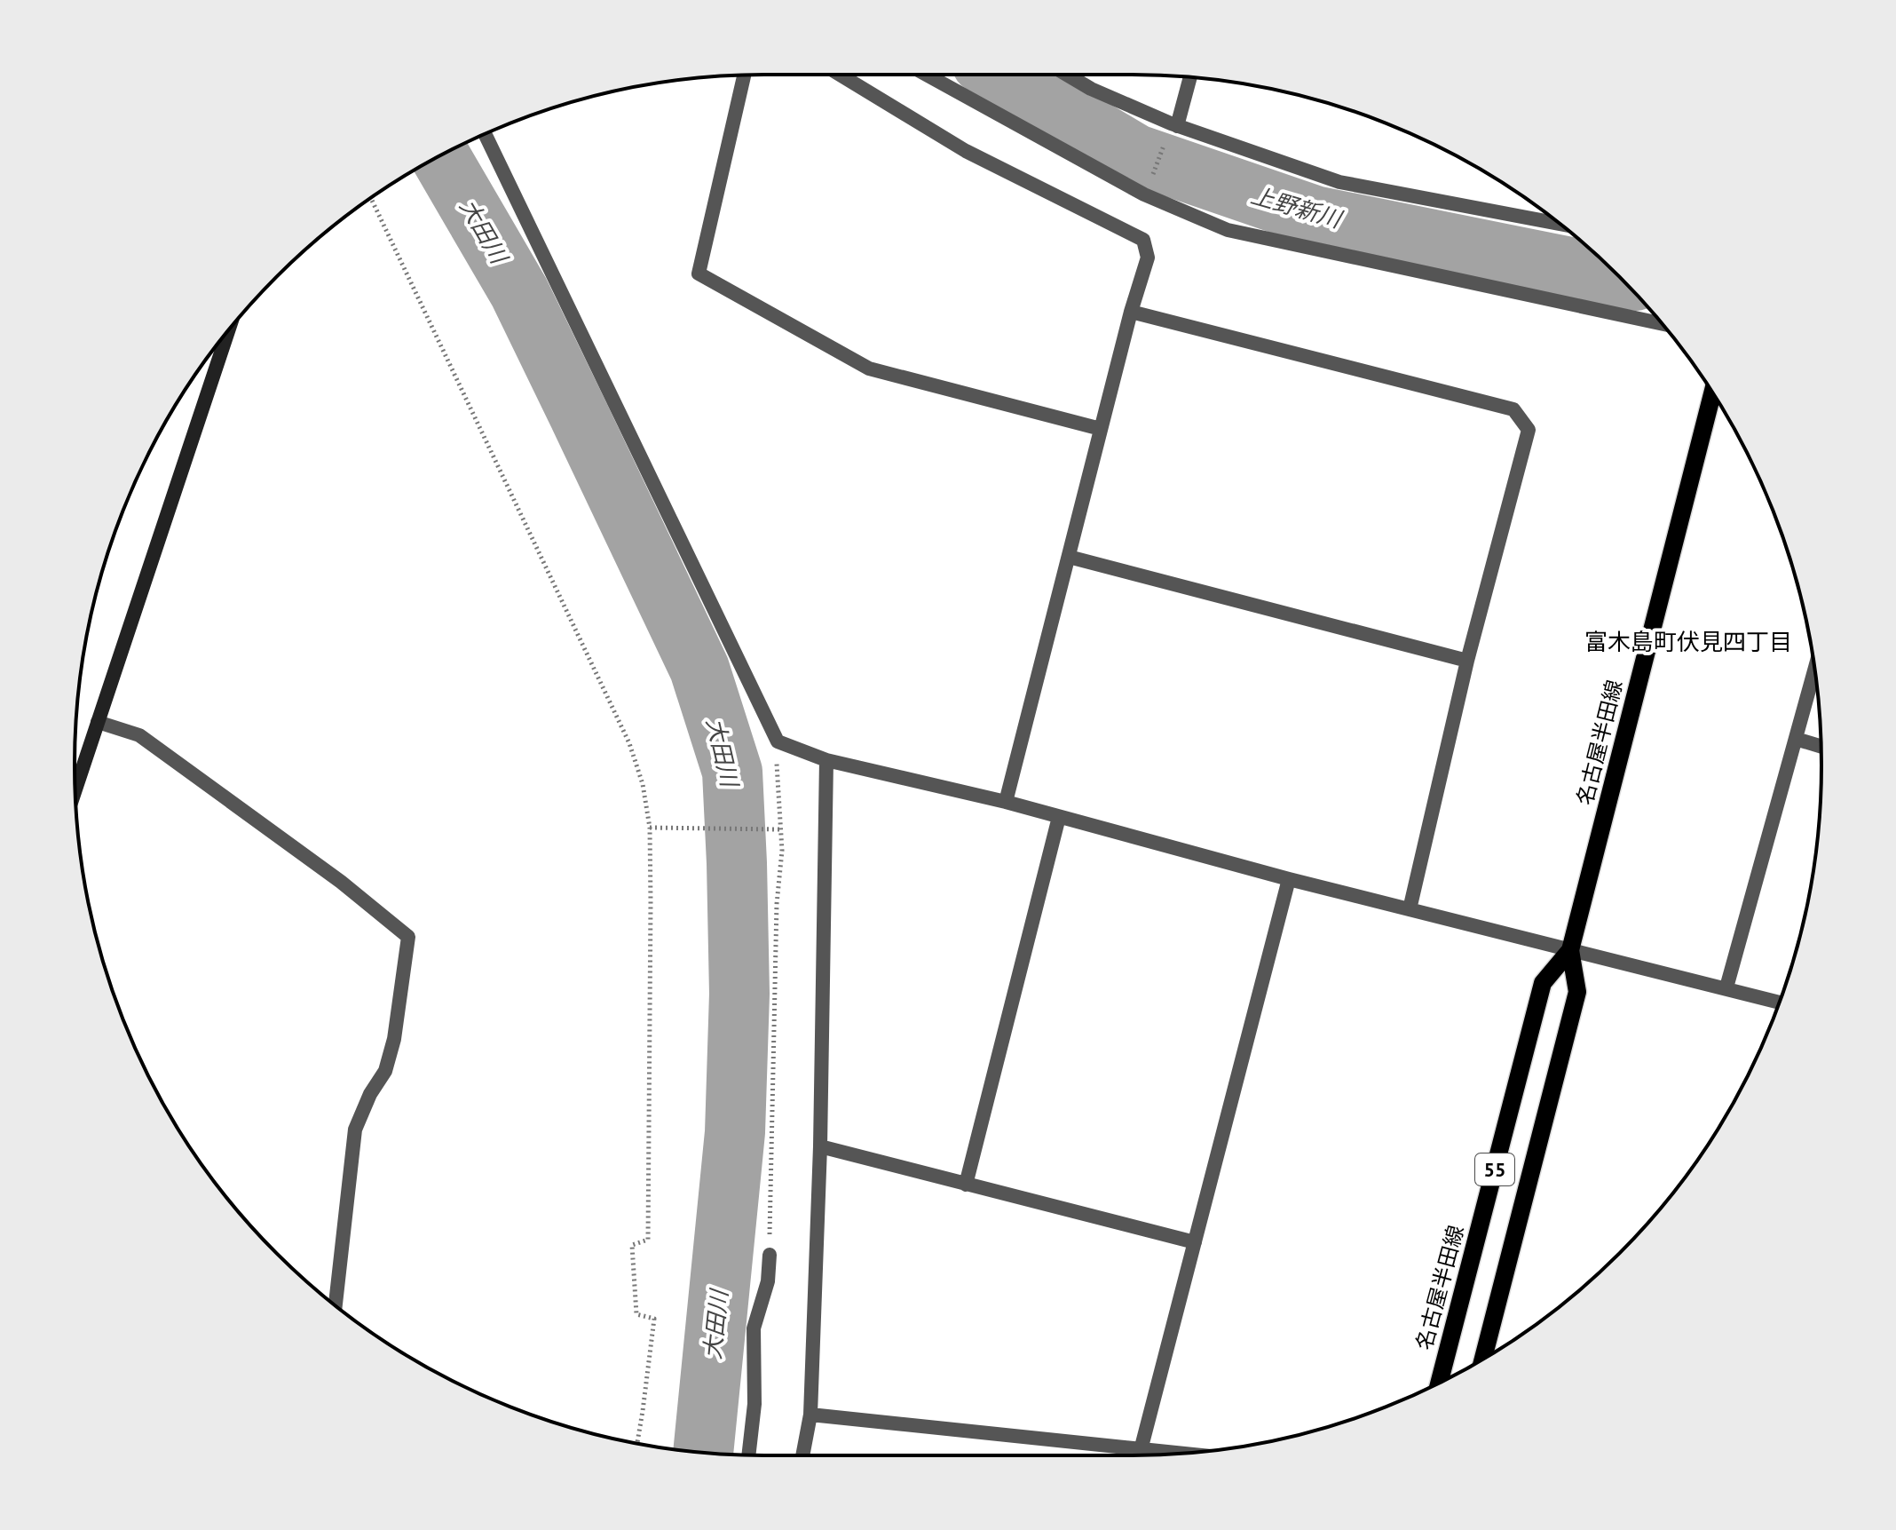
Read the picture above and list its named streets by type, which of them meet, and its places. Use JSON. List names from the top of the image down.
{
  "streets": {
    "main road": ["名古屋半田線", "55"]
  },
  "districts": ["富木島町伏見四丁目"],
  "water": ["上野新川", "大田川"]
}
